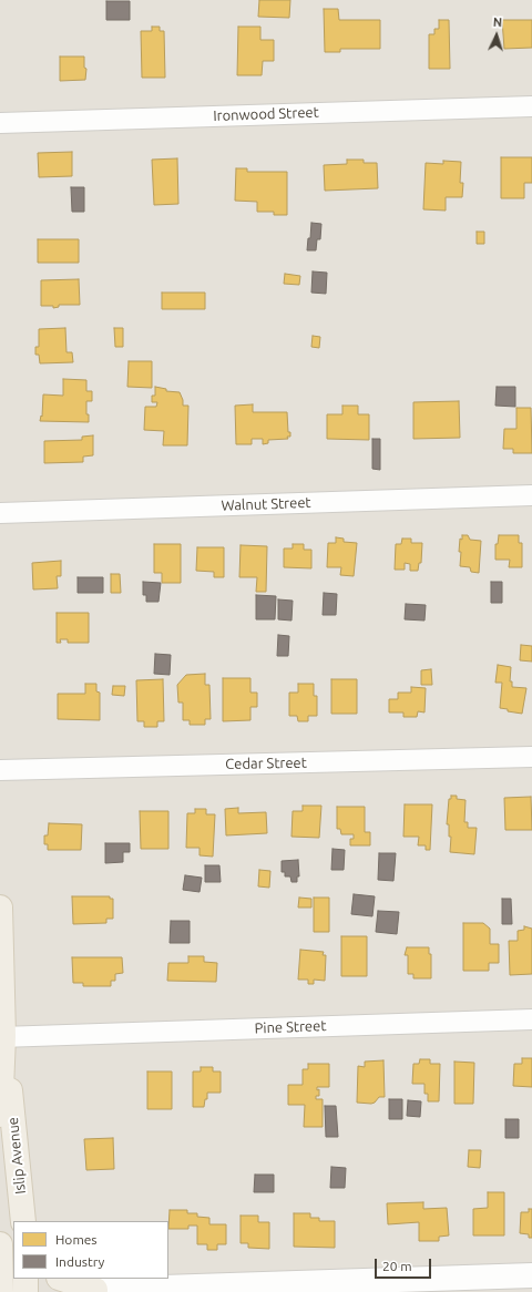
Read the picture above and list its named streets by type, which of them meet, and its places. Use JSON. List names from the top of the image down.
{
  "streets": {
    "main road": ["Islip Avenue"],
    "street": [
      "Ironwood Street",
      "Walnut Street",
      "Cedar Street",
      "Pine Street"
    ]
  },
  "crossings": [
    ["Pine Street", "Islip Avenue"]
  ],
  "legend": ["Homes", "Industry"],
  "scale_bar": "20 m",
  "north": "top"
}
